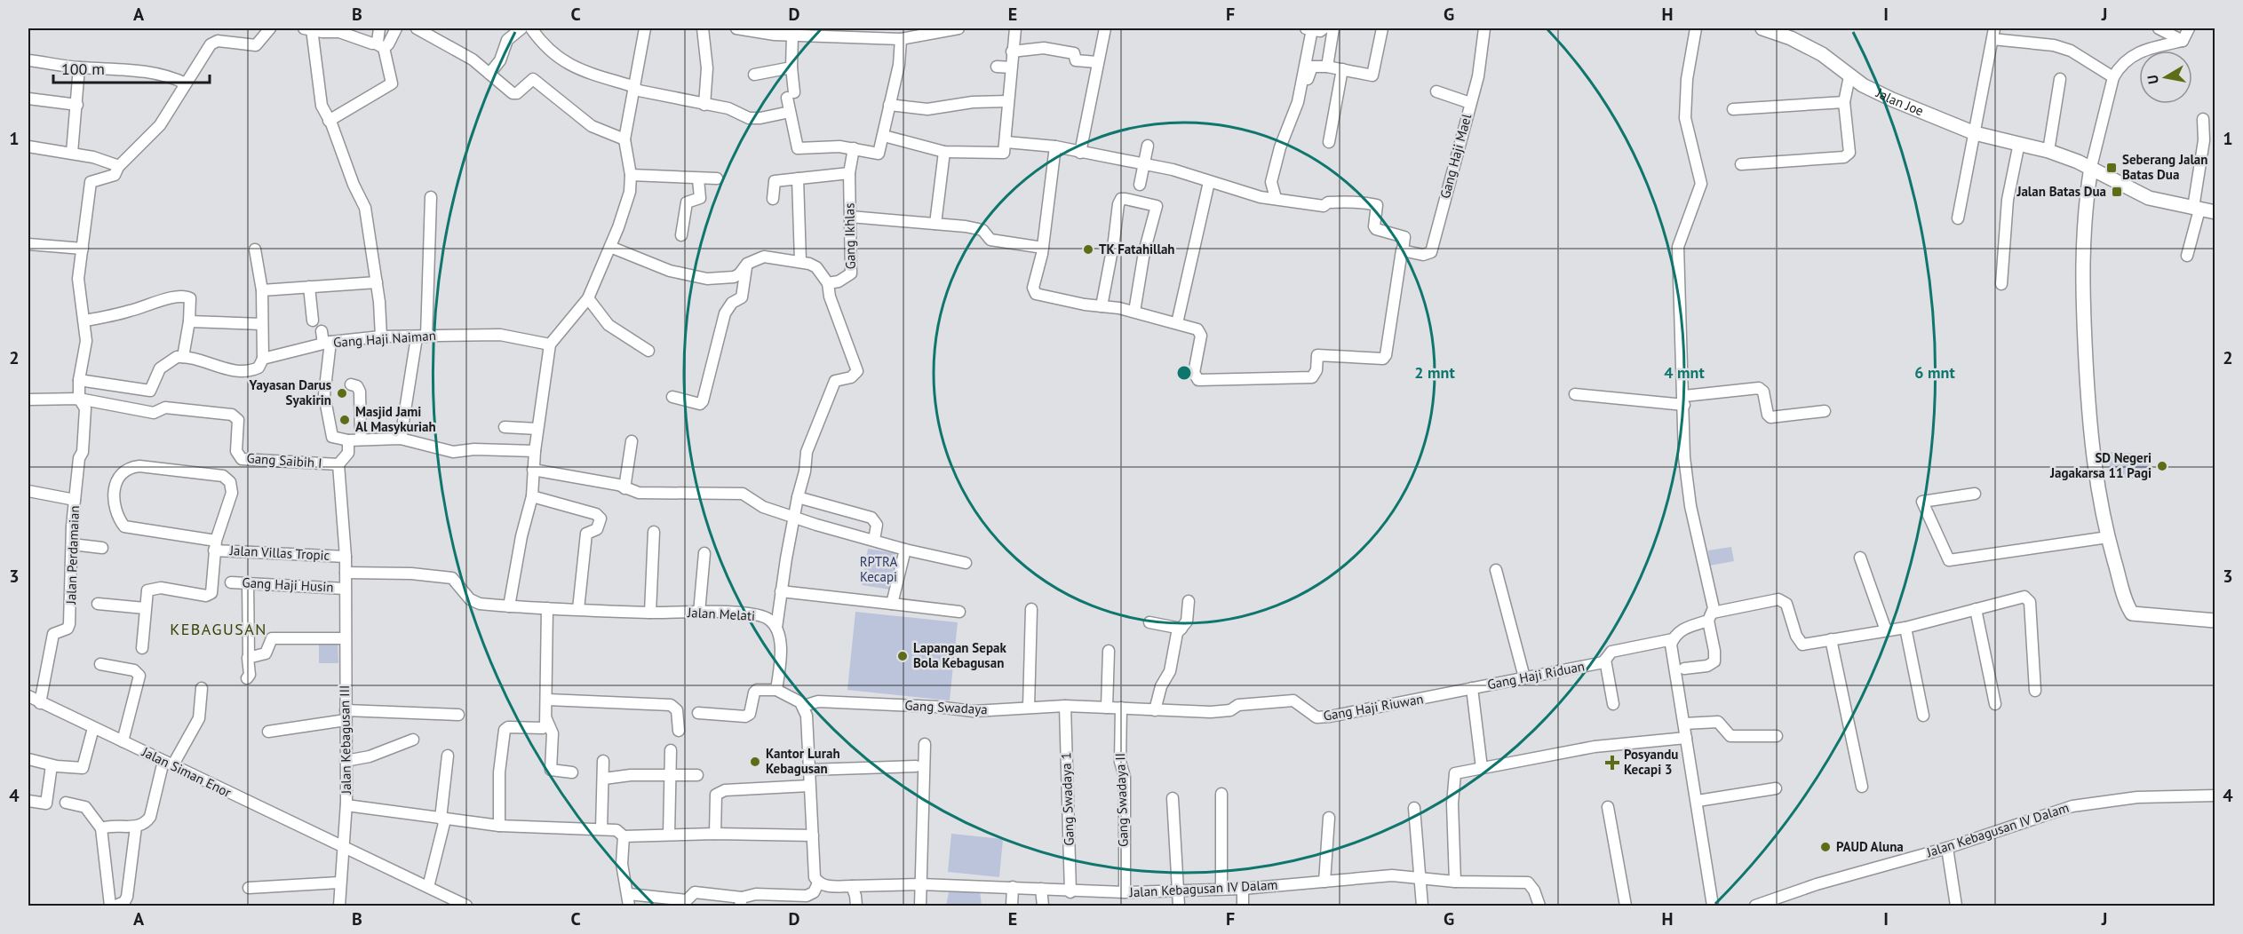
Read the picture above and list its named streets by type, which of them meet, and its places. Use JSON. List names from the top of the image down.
{
  "streets": {
    "street": [
      "Jalan Joe",
      "Gang Haji Mael",
      "Gang Ikhlas",
      "Gang Haji Naiman",
      "Gang Saibih I",
      "Jalan Villas Tropic",
      "Jalan Perdamaian",
      "Gang Haji Husin",
      "Jalan Melati",
      "Gang Haji Riduan",
      "Gang Swadaya",
      "Gang Haji Riuwan",
      "Jalan Kebagusan III",
      "Jalan Siman Enor",
      "Gang Swadaya 1",
      "Gang Swadaya II",
      "Jalan Kebagusan IV Dalam"
    ]
  },
  "crossings": [
    ["Gang Saibih I", "Jalan Perdamaian"],
    ["Gang Saibih I", "Jalan Kebagusan III"],
    ["Jalan Villas Tropic", "Jalan Kebagusan III"],
    ["Jalan Perdamaian", "Jalan Siman Enor"],
    ["Gang Haji Husin", "Jalan Kebagusan III"],
    ["Jalan Melati", "Jalan Kebagusan III"],
    ["Gang Haji Riduan", "Gang Haji Riuwan"],
    ["Gang Swadaya", "Gang Haji Riuwan"],
    ["Gang Swadaya", "Gang Swadaya 1"],
    ["Gang Swadaya", "Gang Swadaya II"],
    ["Gang Haji Riuwan", "Gang Swadaya II"],
    ["Jalan Kebagusan III", "Jalan Siman Enor"],
    ["Gang Swadaya 1", "Jalan Kebagusan IV Dalam"],
    ["Gang Swadaya II", "Jalan Kebagusan IV Dalam"]
  ],
  "districts": ["KEBAGUSAN"],
  "parks": ["RPTRA Kecapi"],
  "places": {
    "transit": ["Seberang Jalan Batas Dua", "Jalan Batas Dua"],
    "other": [
      "TK Fatahillah",
      "Yayasan Darus Syakirin",
      "Masjid Jami Al Masykuriah",
      "SD Negeri Jagakarsa 11 Pagi",
      "Lapangan Sepak Bola Kebagusan",
      "Kantor Lurah Kebagusan",
      "PAUD Aluna"
    ],
    "health": ["Posyandu Kecapi 3"]
  },
  "scale_bar": "100 m",
  "north": "left",
  "grid": {
    "columns": [
      "A",
      "B",
      "C",
      "D",
      "E",
      "F",
      "G",
      "H",
      "I",
      "J"
    ],
    "rows": [
      "1",
      "2",
      "3",
      "4"
    ]
  },
  "rings": ["2 mnt", "4 mnt", "6 mnt"]
}
